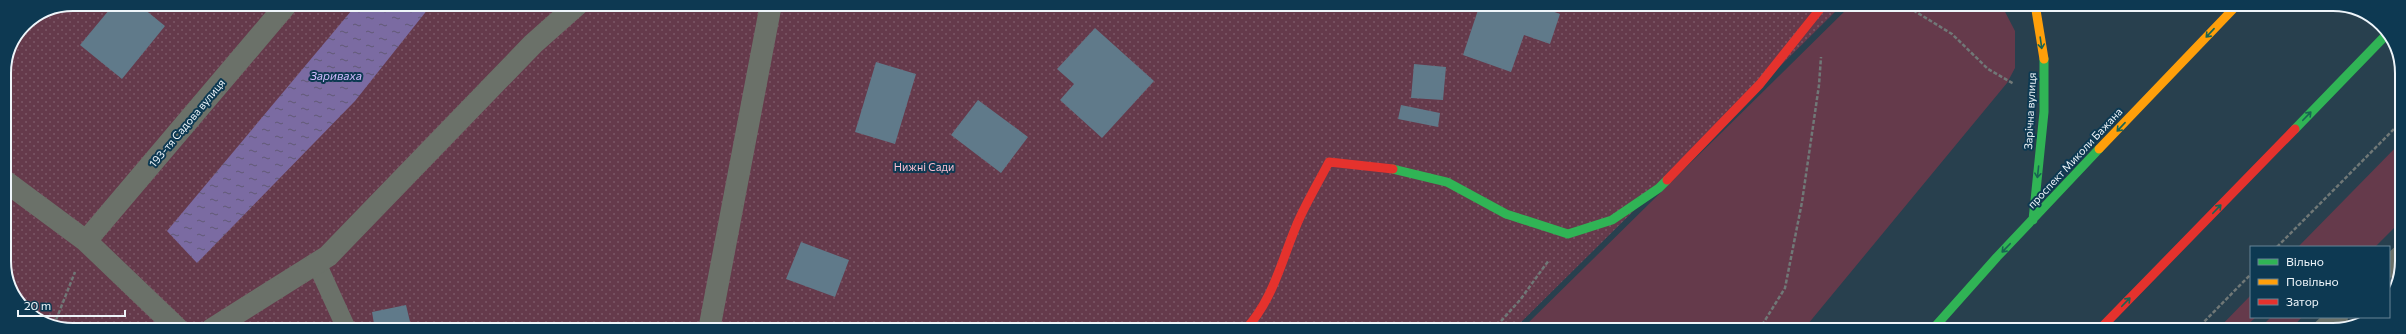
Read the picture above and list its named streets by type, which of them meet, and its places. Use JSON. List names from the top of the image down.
{
  "streets": {
    "main road": ["Зарічна вулиця", "проспект Миколи Бажана"],
    "street": ["193-тя Садова вулиця"]
  },
  "crossings": [
    ["Зарічна вулиця", "проспект Миколи Бажана"]
  ],
  "one_way": ["Зарічна вулиця", "проспект Миколи Бажана"],
  "water": ["Зариваха"],
  "parks": ["Нижні Сади"],
  "legend": ["Вільно", "Повільно", "Затор"],
  "scale_bar": "20 m"
}
